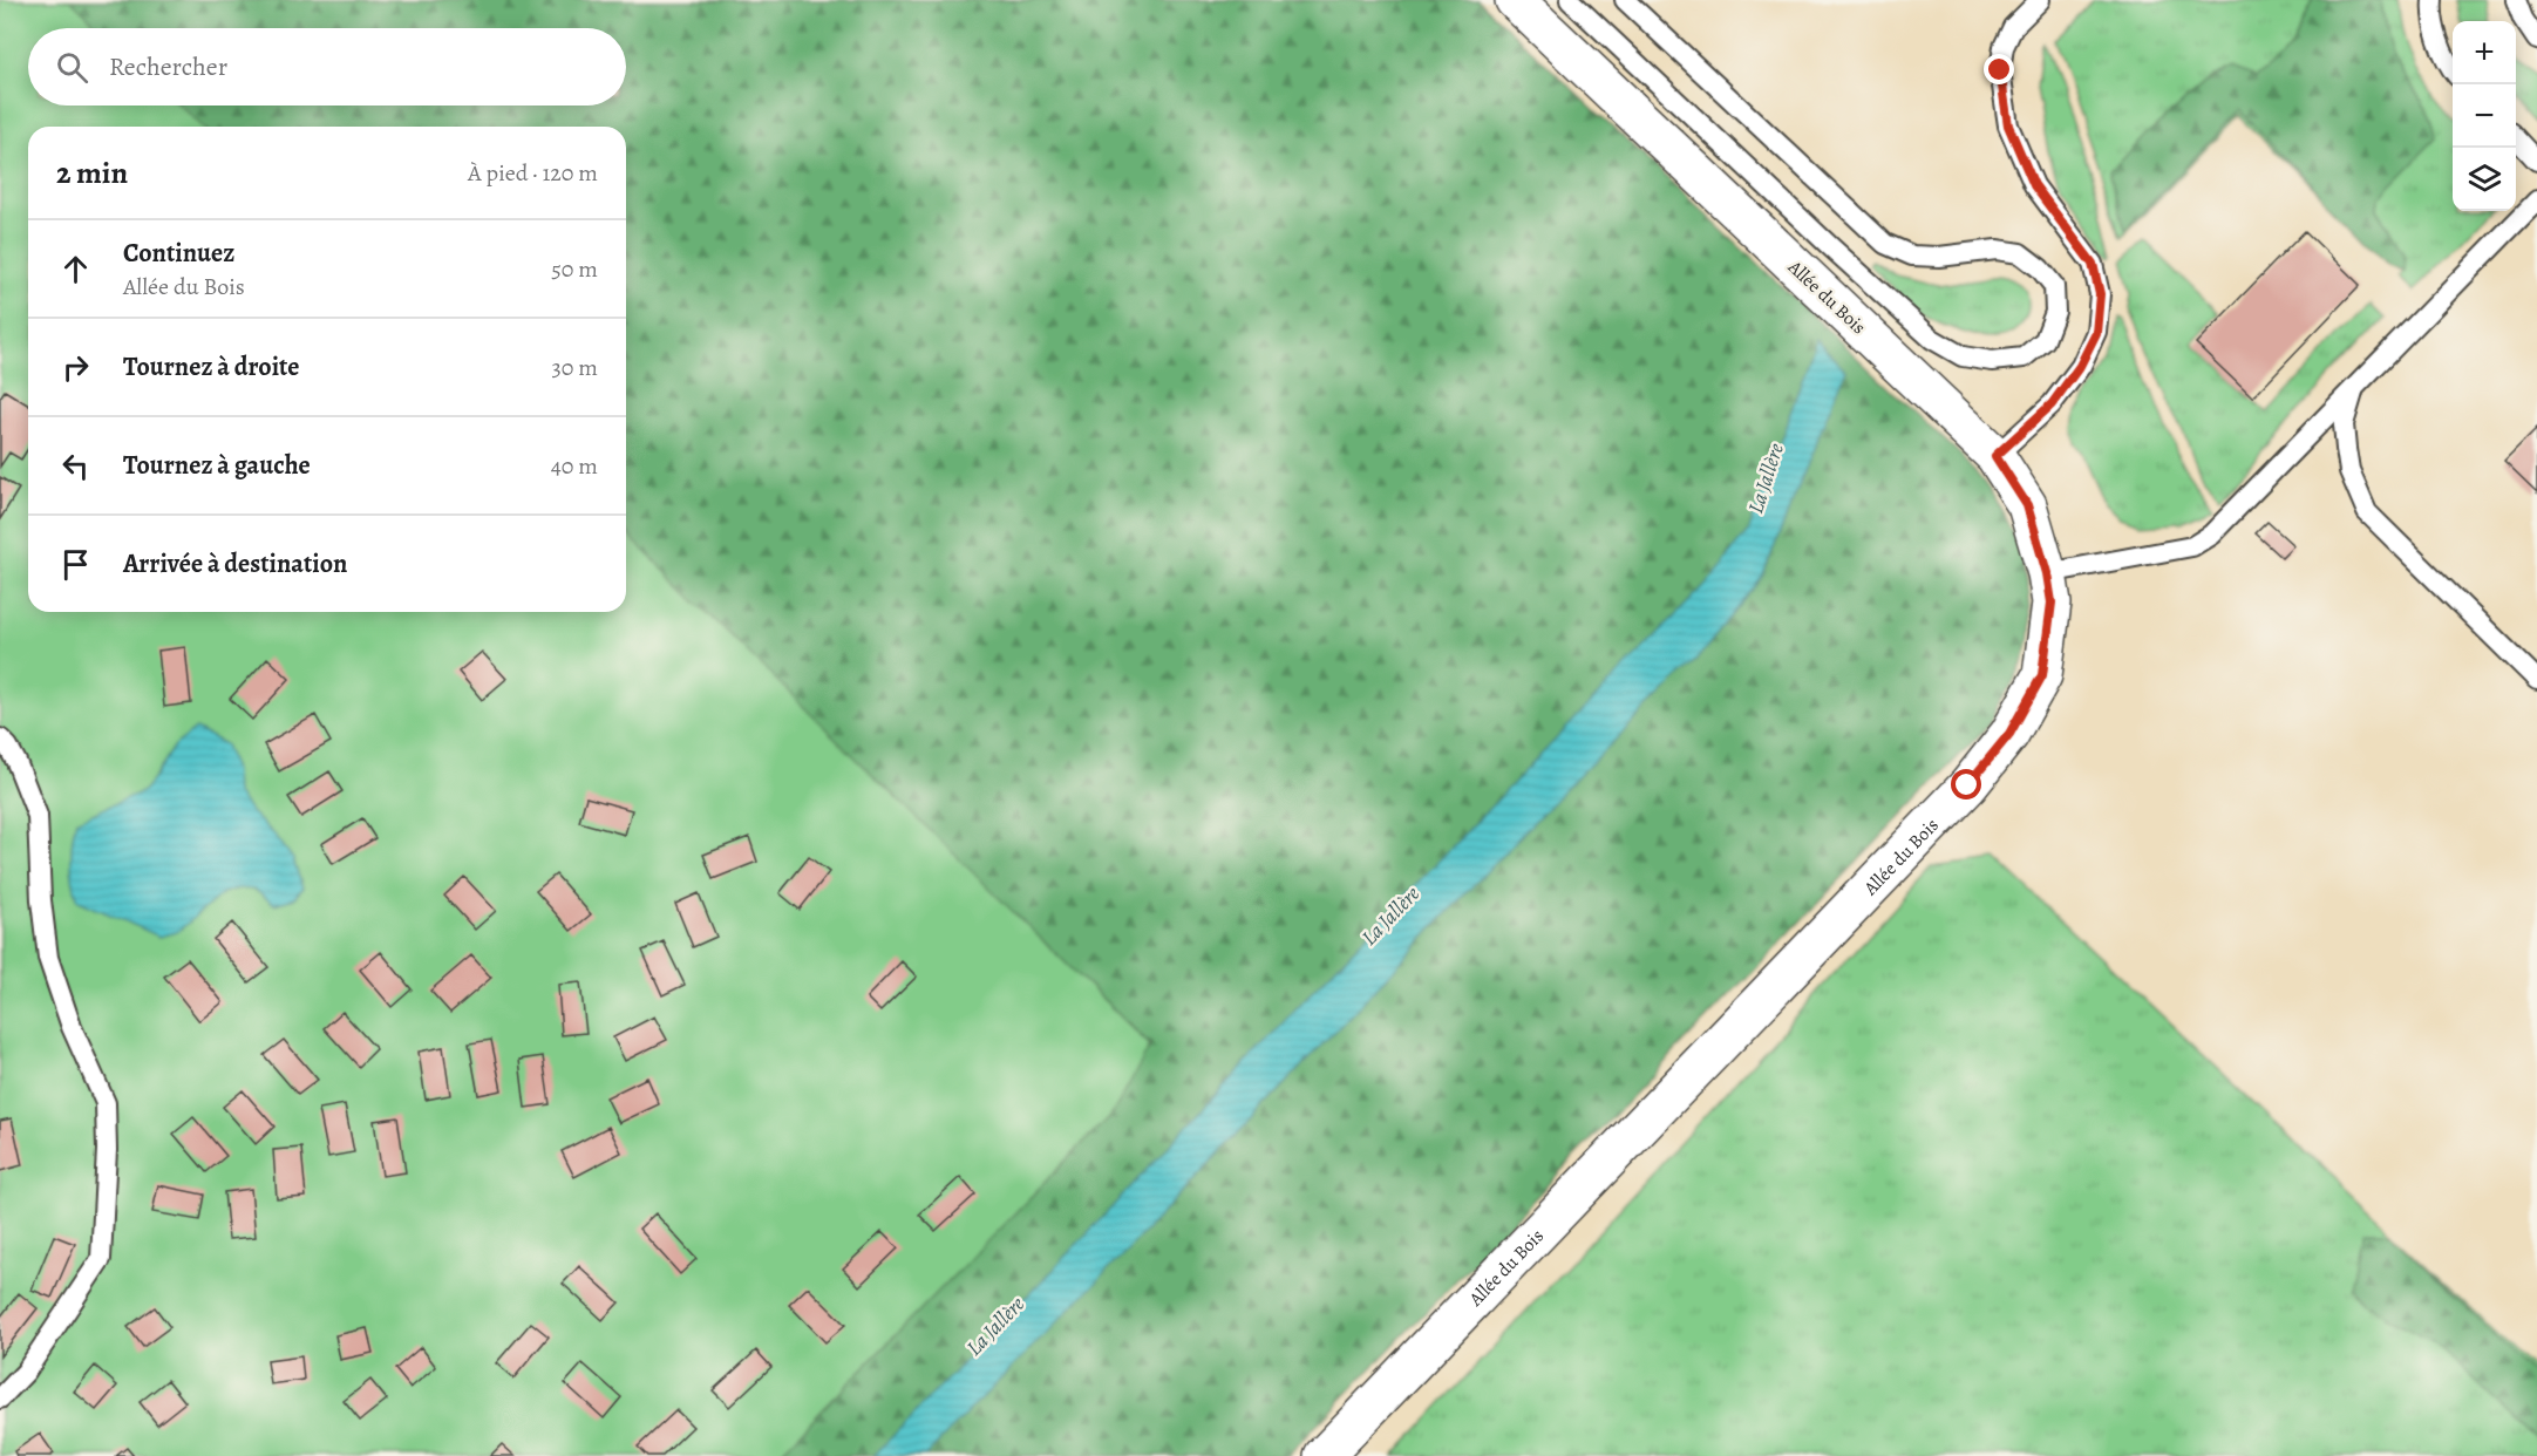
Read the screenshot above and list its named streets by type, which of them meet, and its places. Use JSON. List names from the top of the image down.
{
  "streets": {
    "street": ["Allée du Bois"]
  },
  "water": ["La Jallère"],
  "page": {
    "map_buttons": ["+", "−"],
    "search": "Rechercher",
    "heading": ["2 min", "À pied · 120 m"],
    "list": [
      ["Continuez", "Allée du Bois", "50 m"],
      ["Tournez à droite", "30 m"],
      ["Tournez à gauche", "40 m"],
      "Arrivée à destination"
    ]
  }
}
